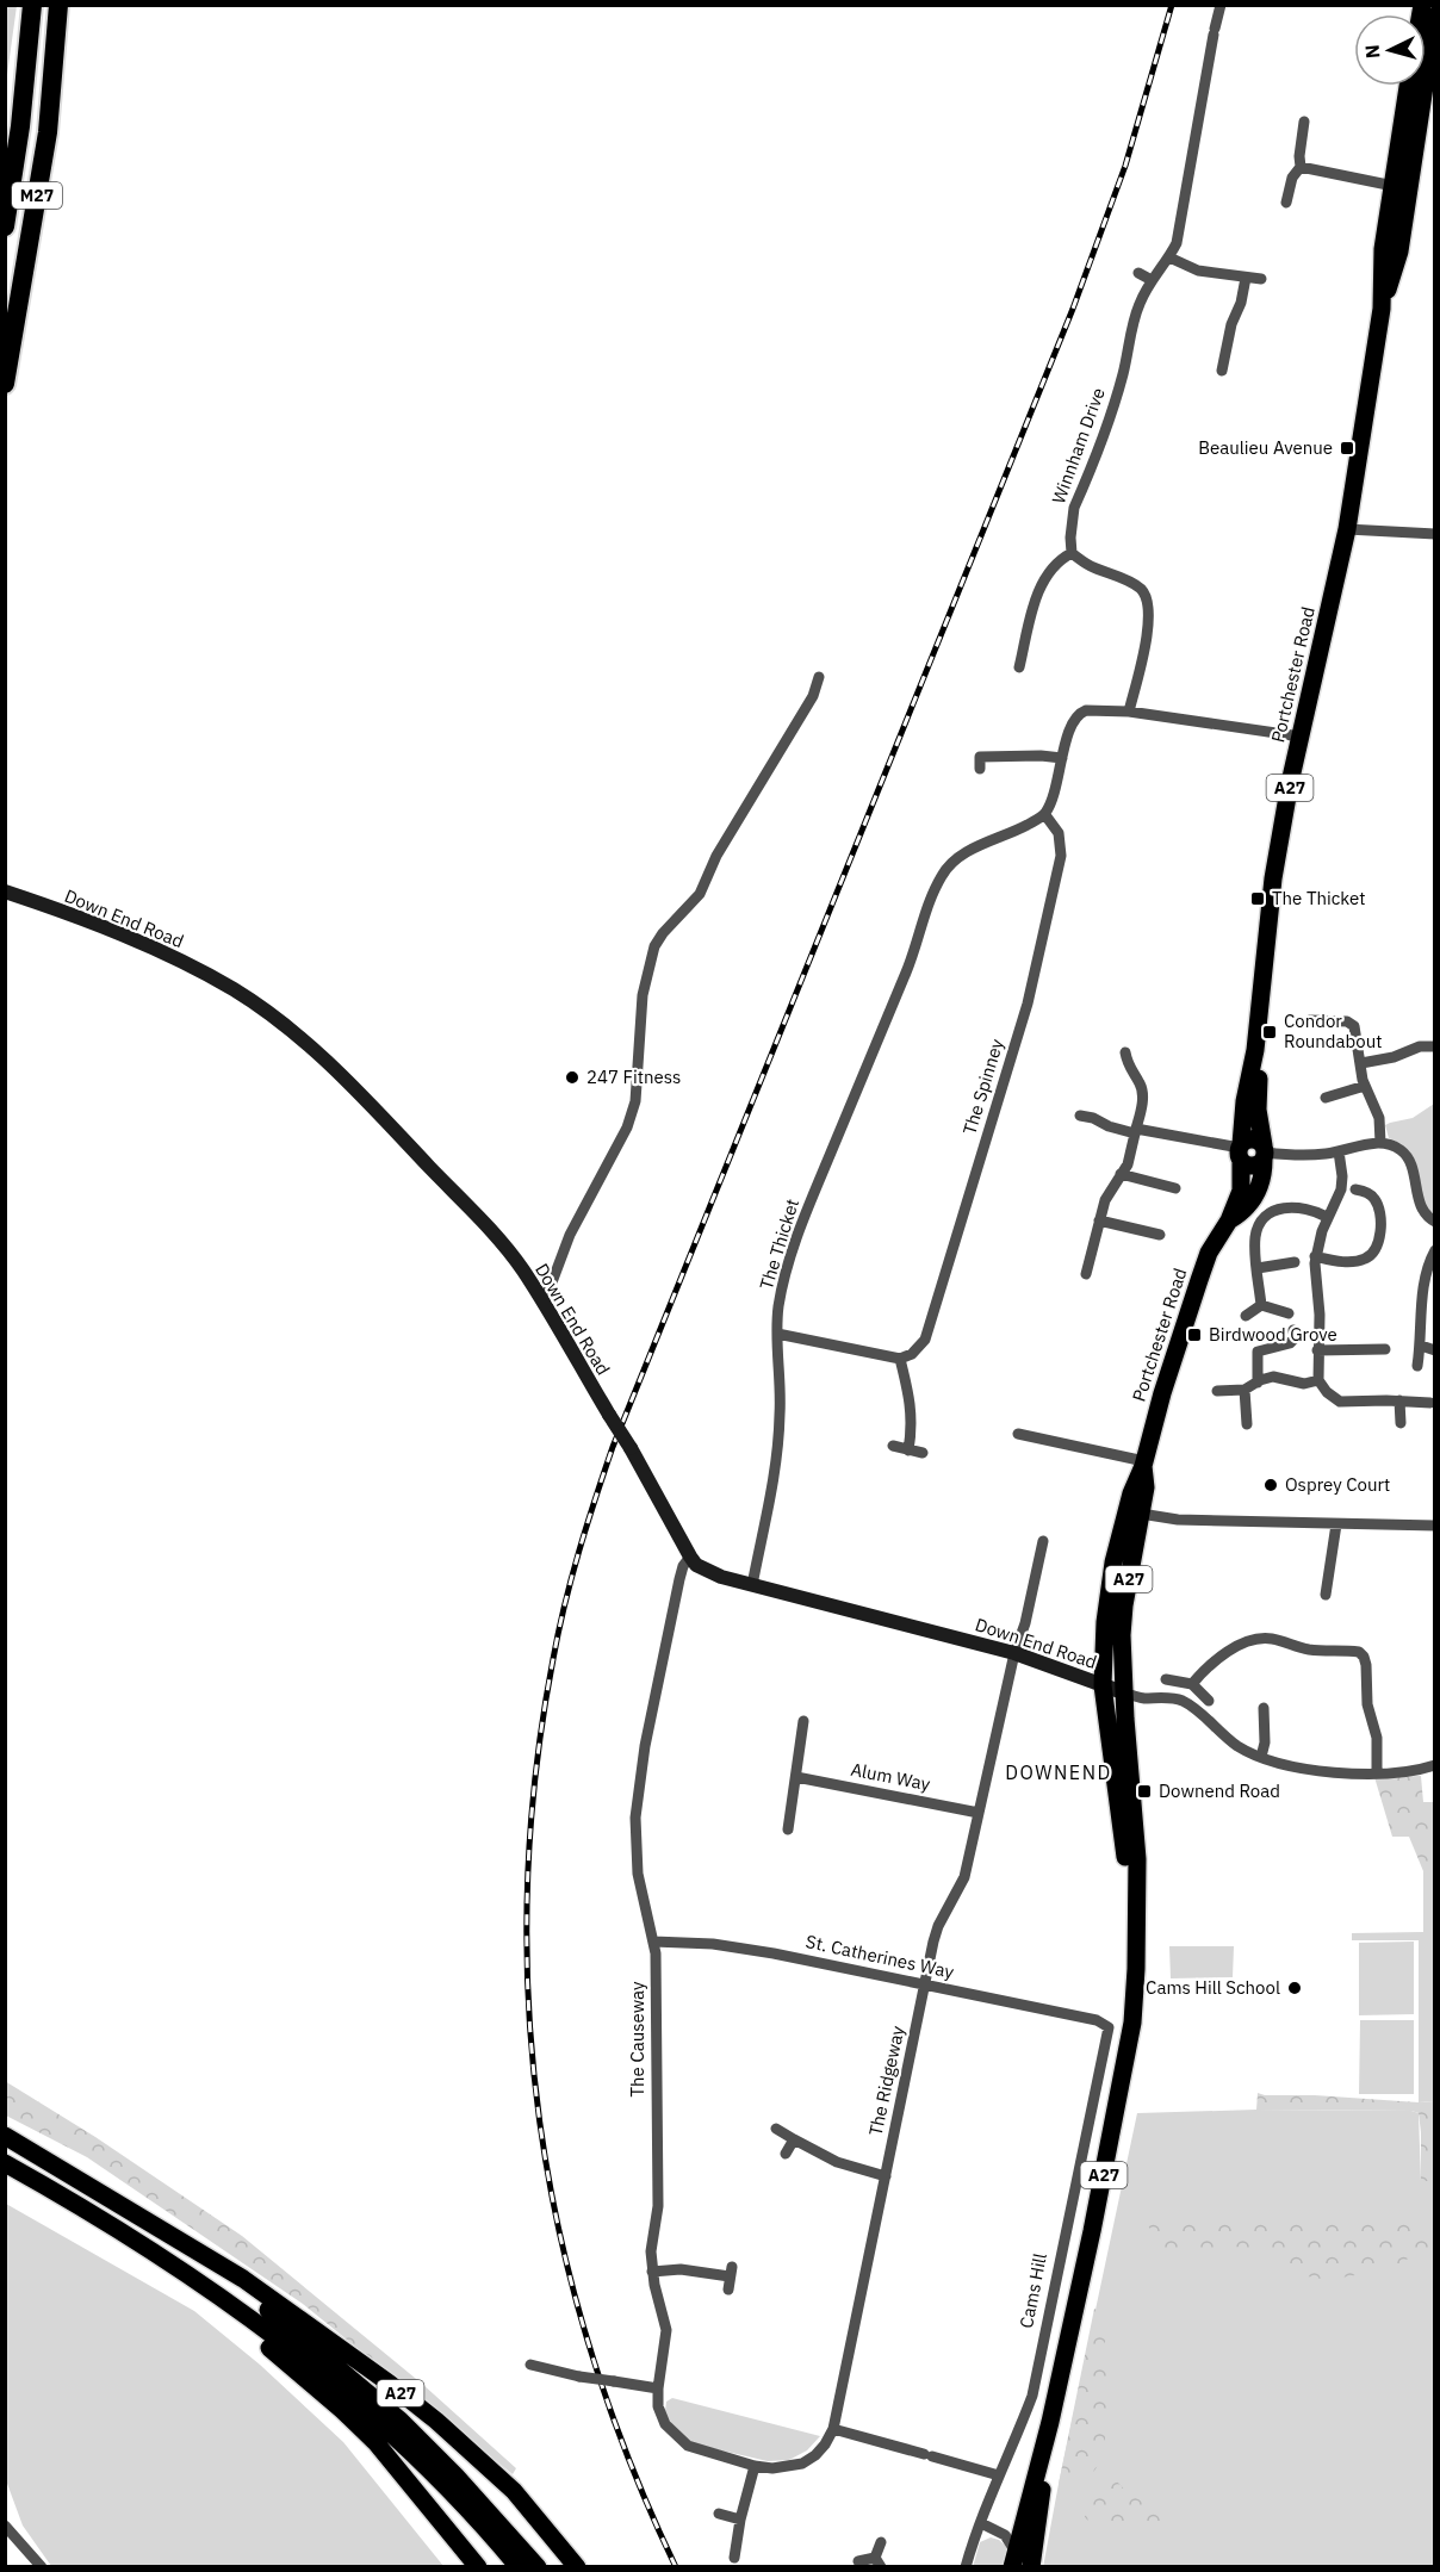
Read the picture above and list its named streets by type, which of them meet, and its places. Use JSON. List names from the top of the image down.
{
  "streets": {
    "highway": ["M27"],
    "main road": ["Portchester Road", "A27"],
    "street": [
      "Winnham Drive",
      "Down End Road",
      "The Spinney",
      "The Thicket",
      "Alum Way",
      "St. Catherines Way",
      "The Causeway",
      "The Ridgeway",
      "Cams Hill"
    ]
  },
  "crossings": [
    ["Portchester Road", "A27"],
    ["Portchester Road", "Down End Road"],
    ["A27", "Down End Road"],
    ["Down End Road", "The Thicket"],
    ["Down End Road", "The Causeway"],
    ["Down End Road", "The Ridgeway"],
    ["The Spinney", "The Thicket"],
    ["Alum Way", "The Ridgeway"],
    ["St. Catherines Way", "The Causeway"],
    ["St. Catherines Way", "The Ridgeway"],
    ["St. Catherines Way", "Cams Hill"],
    ["The Causeway", "The Ridgeway"]
  ],
  "districts": ["DOWNEND"],
  "places": {
    "transit": [
      "Beaulieu Avenue",
      "The Thicket",
      "Condor Roundabout",
      "Birdwood Grove",
      "Downend Road"
    ],
    "other": ["247 Fitness", "Osprey Court", "Cams Hill School"]
  },
  "north": "left"
}
